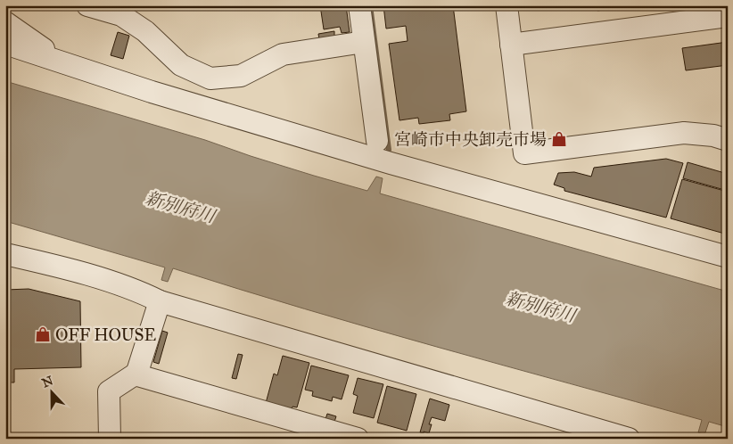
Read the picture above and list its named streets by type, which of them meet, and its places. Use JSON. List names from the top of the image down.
{
  "water": ["新別府川"],
  "places": {
    "shop": ["宮崎市中央卸売市場", "OFF HOUSE"]
  },
  "north": "top"
}
